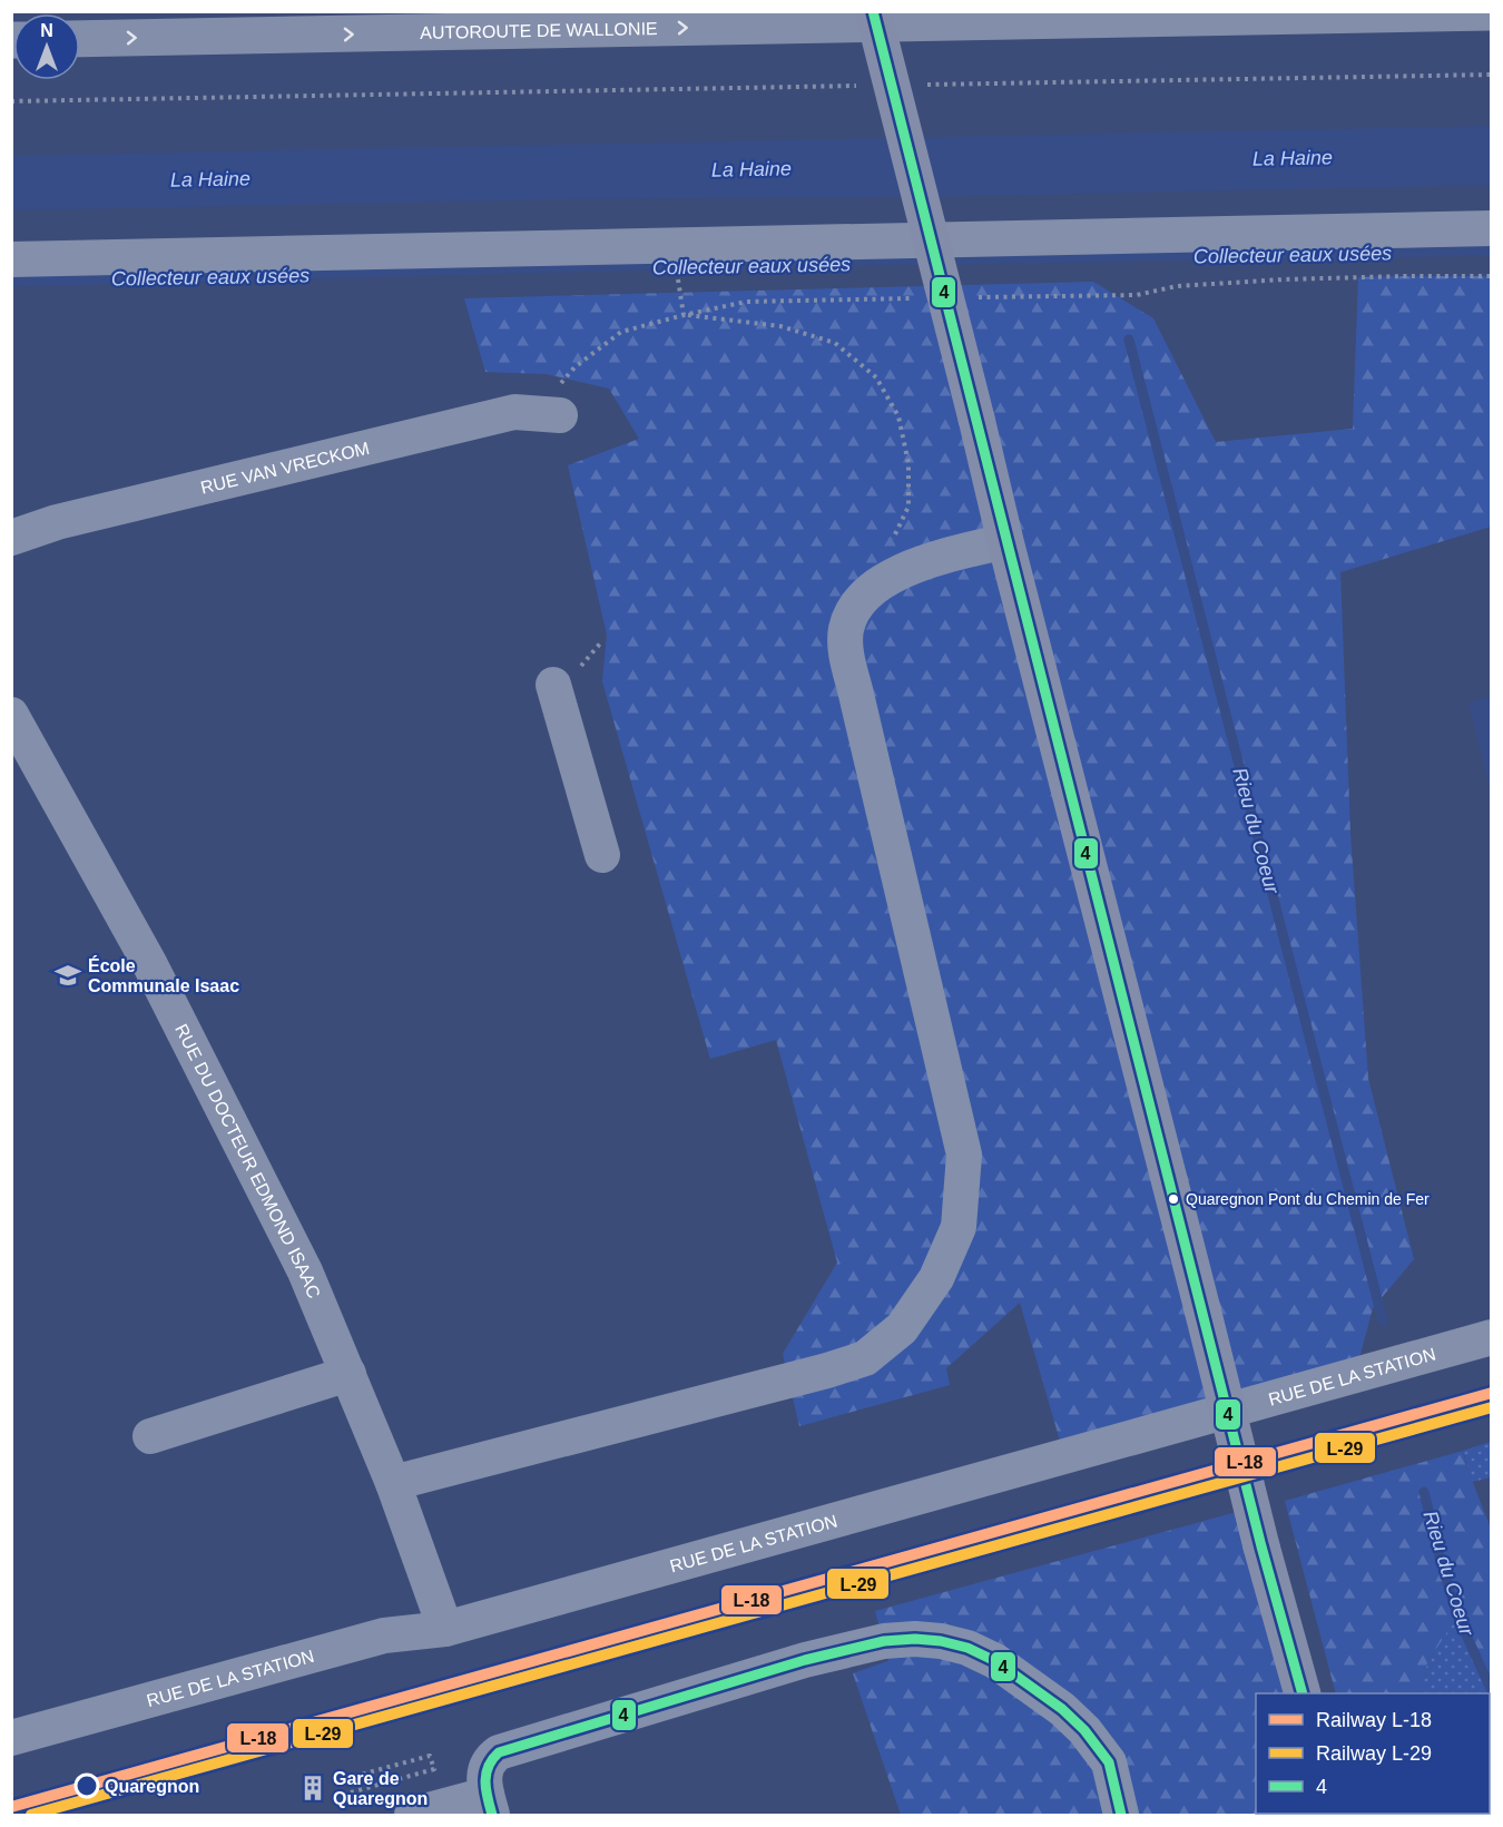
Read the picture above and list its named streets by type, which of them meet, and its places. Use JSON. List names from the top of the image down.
{
  "streets": {
    "highway": ["AUTOROUTE DE WALLONIE"],
    "street": ["RUE VAN VRECKOM", "RUE DU DOCTEUR EDMOND ISAAC", "RUE DE LA STATION"]
  },
  "crossings": [
    ["RUE DU DOCTEUR EDMOND ISAAC", "RUE DE LA STATION"]
  ],
  "one_way": ["AUTOROUTE DE WALLONIE"],
  "water": ["La Haine", "Collecteur eaux usées", "Rieu du Coeur"],
  "places": {
    "school or university": ["École Communale Isaac"],
    "other": ["Quaregnon Pont du Chemin de Fer", "Quaregnon"],
    "building": ["Gare de Quaregnon"]
  },
  "lines": ["transit line 4", "rail line L-18", "rail line L-29"],
  "legend": ["Railway L-18", "Railway L-29", "4"],
  "north": "top"
}
